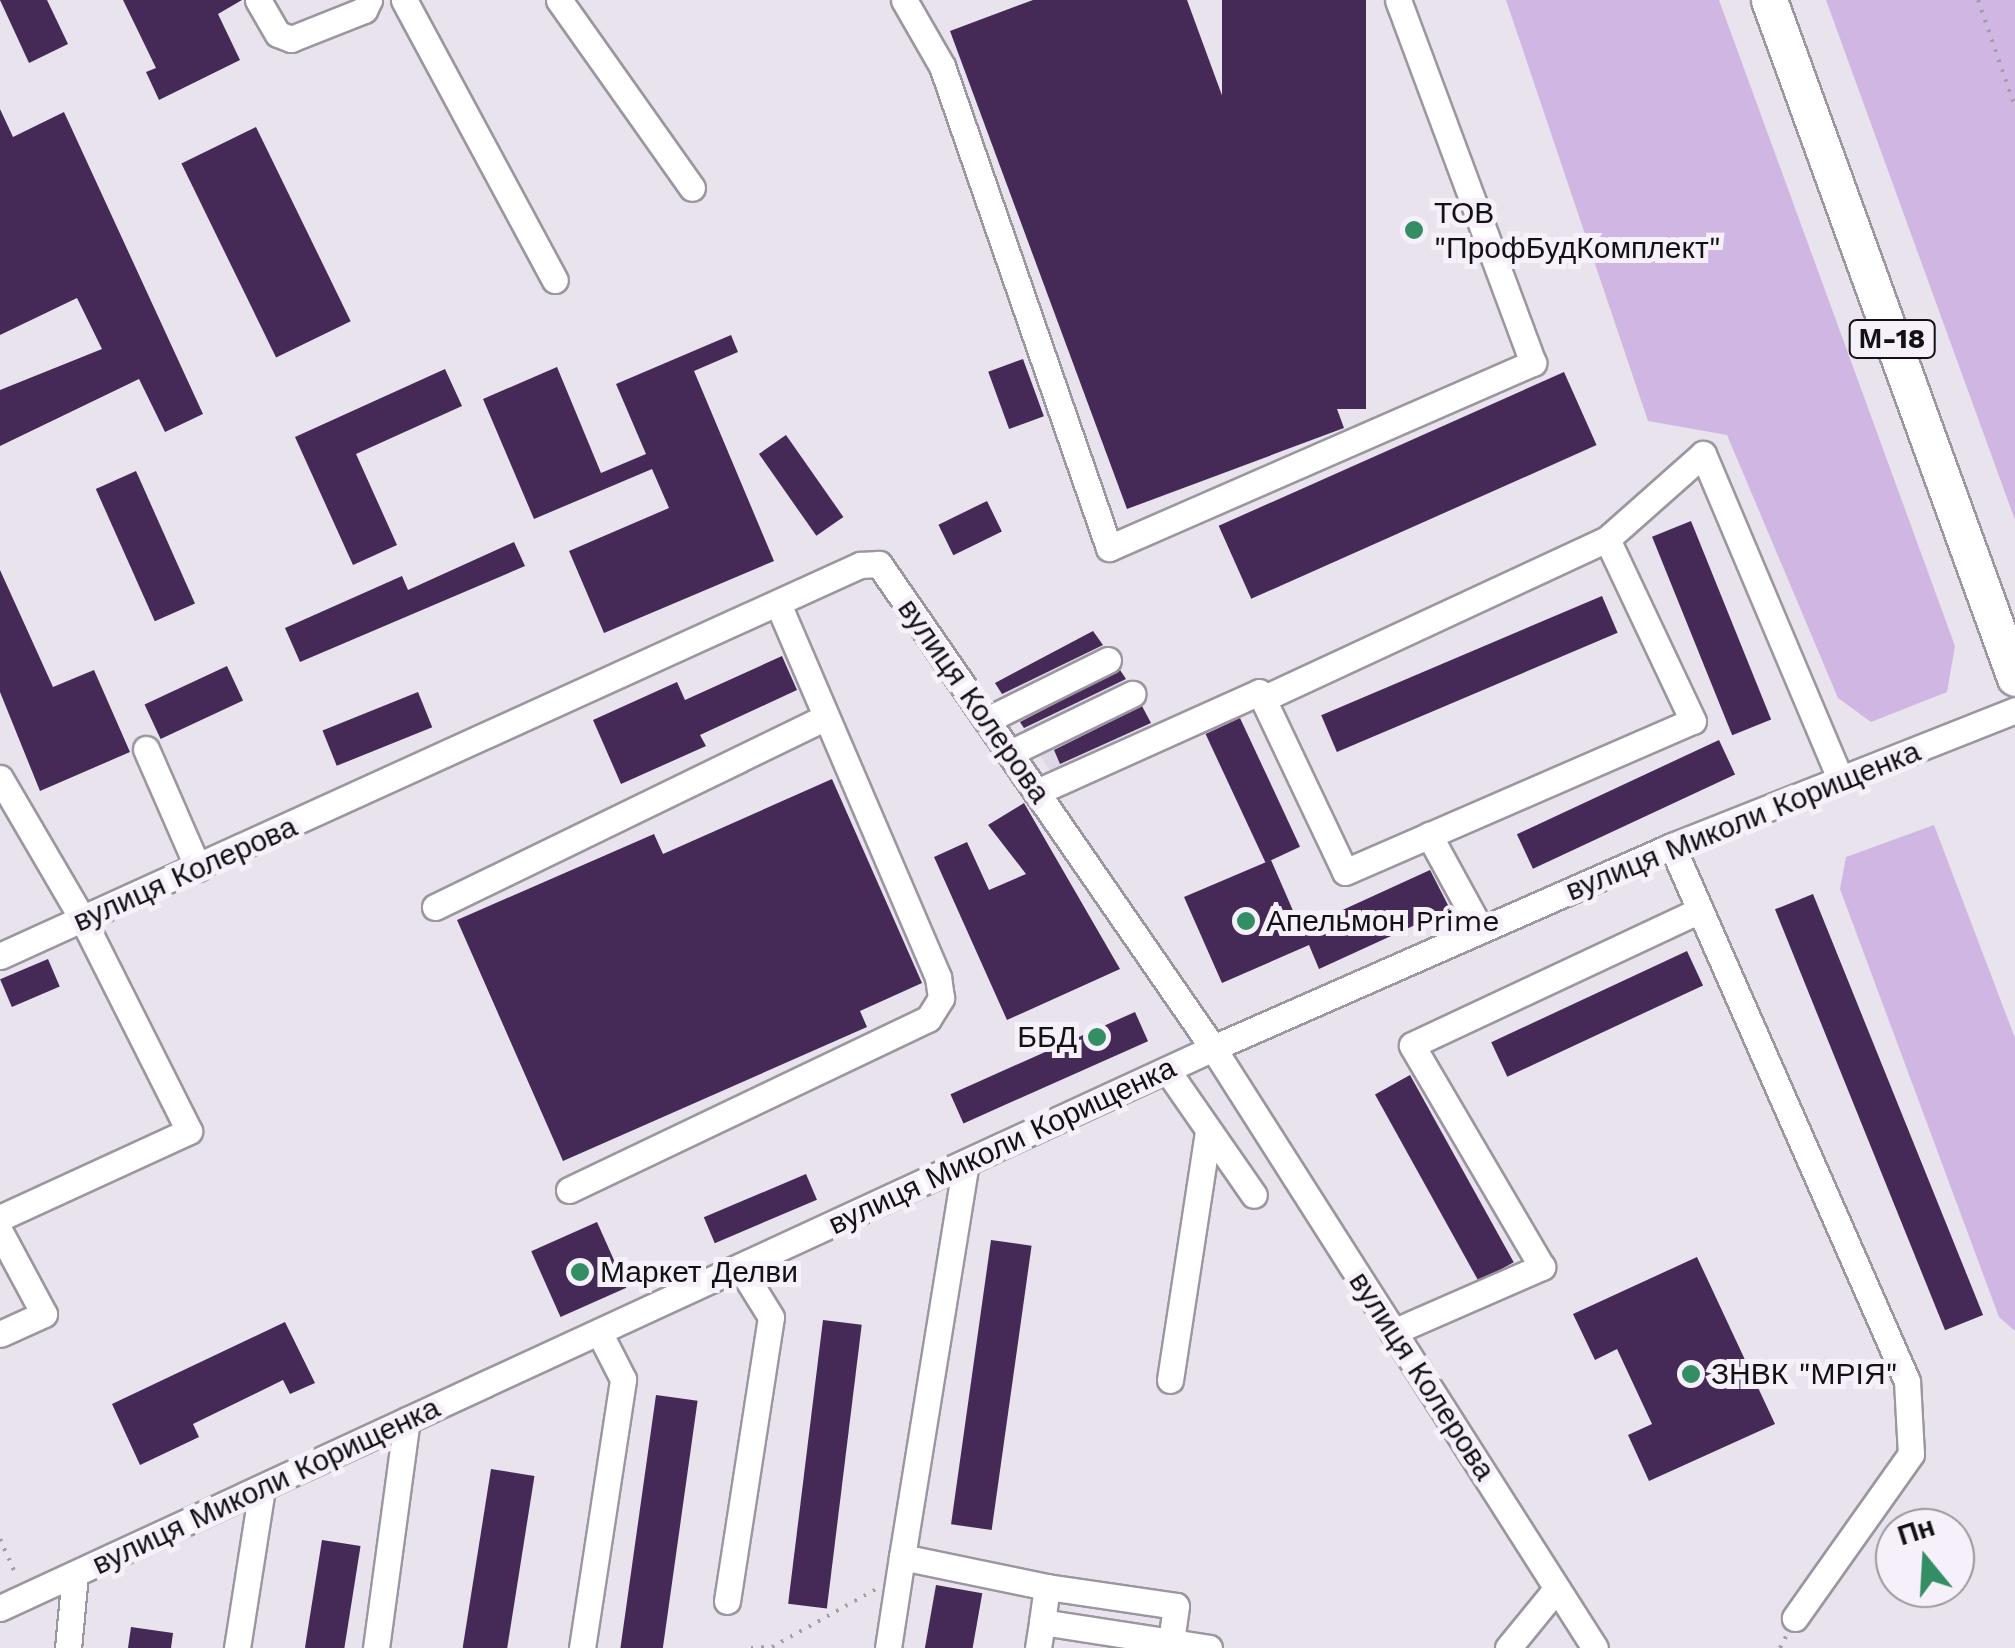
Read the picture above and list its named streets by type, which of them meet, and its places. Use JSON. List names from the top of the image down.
{
  "streets": {
    "highway": ["М-18"],
    "street": ["вулиця Колерова", "вулиця Миколи Корищенка"]
  },
  "crossings": [
    ["вулиця Колерова", "вулиця Миколи Корищенка"]
  ],
  "places": [
    "ТОВ \"ПрофБудКомплект\"",
    "Апельмон Prime",
    "ББД",
    "Маркет Делви",
    "ЗНВК \"МРІЯ\""
  ],
  "north": "top"
}
